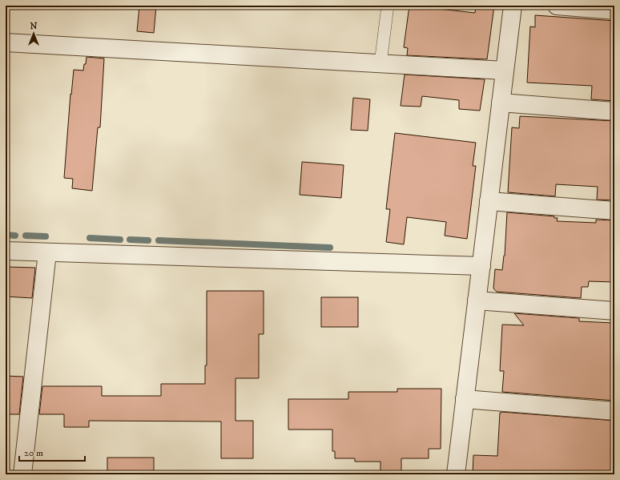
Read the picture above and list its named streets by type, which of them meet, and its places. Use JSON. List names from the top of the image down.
{
  "scale_bar": "20 m",
  "north": "top"
}
